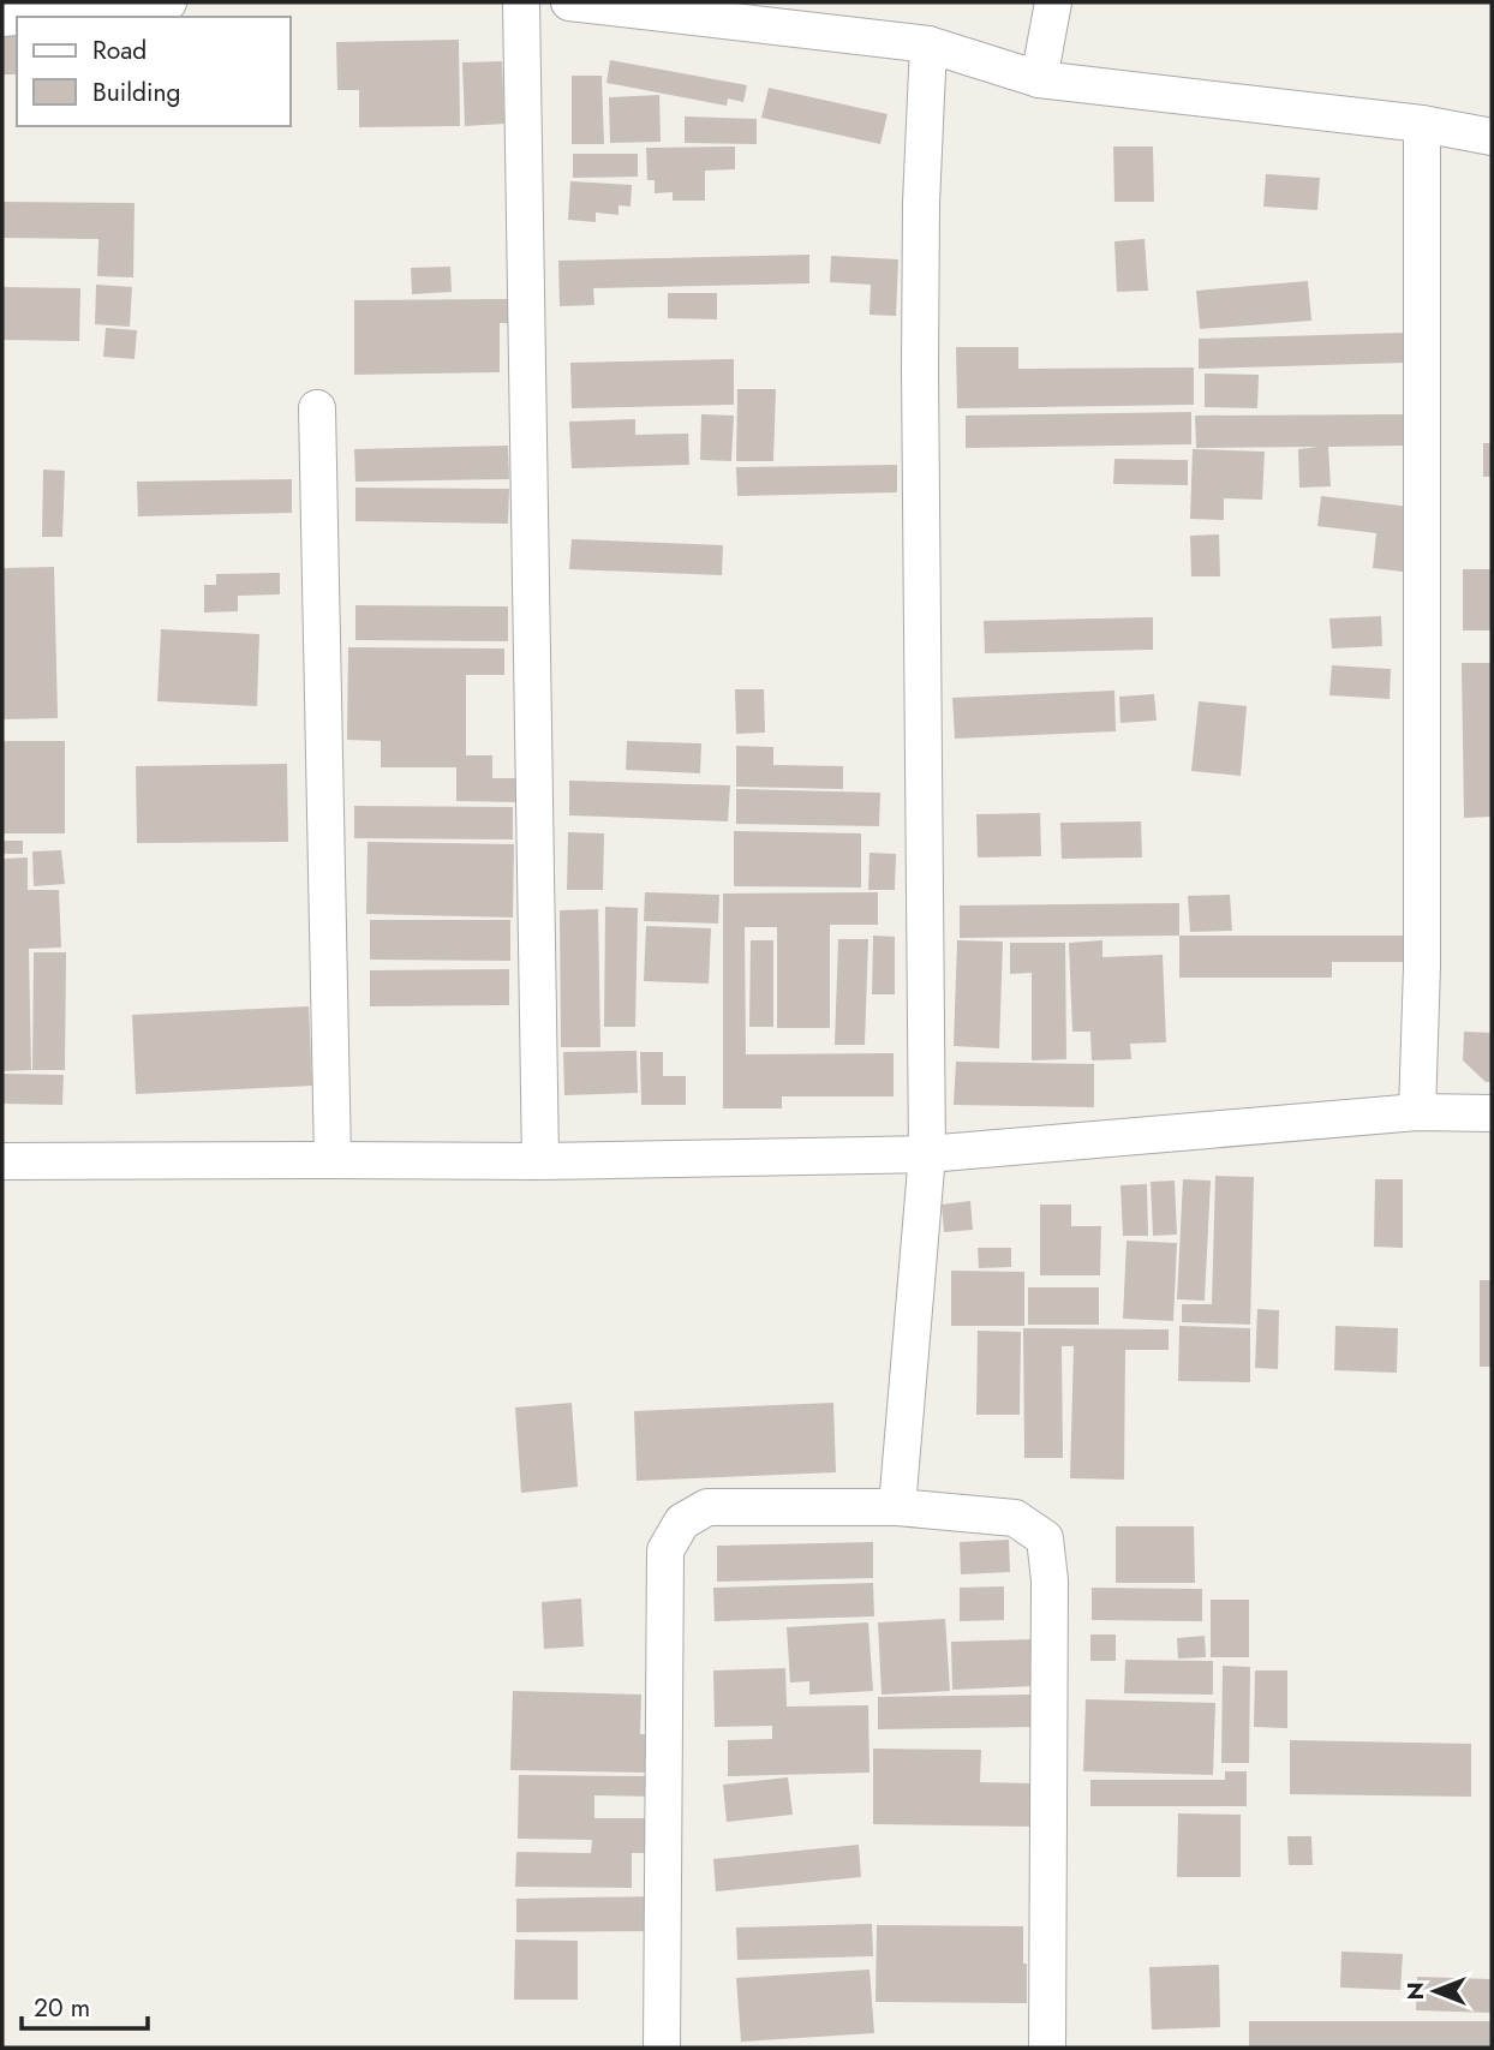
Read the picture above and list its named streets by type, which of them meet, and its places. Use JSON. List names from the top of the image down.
{
  "legend": ["Road", "Building"],
  "scale_bar": "20 m",
  "north": "left"
}
